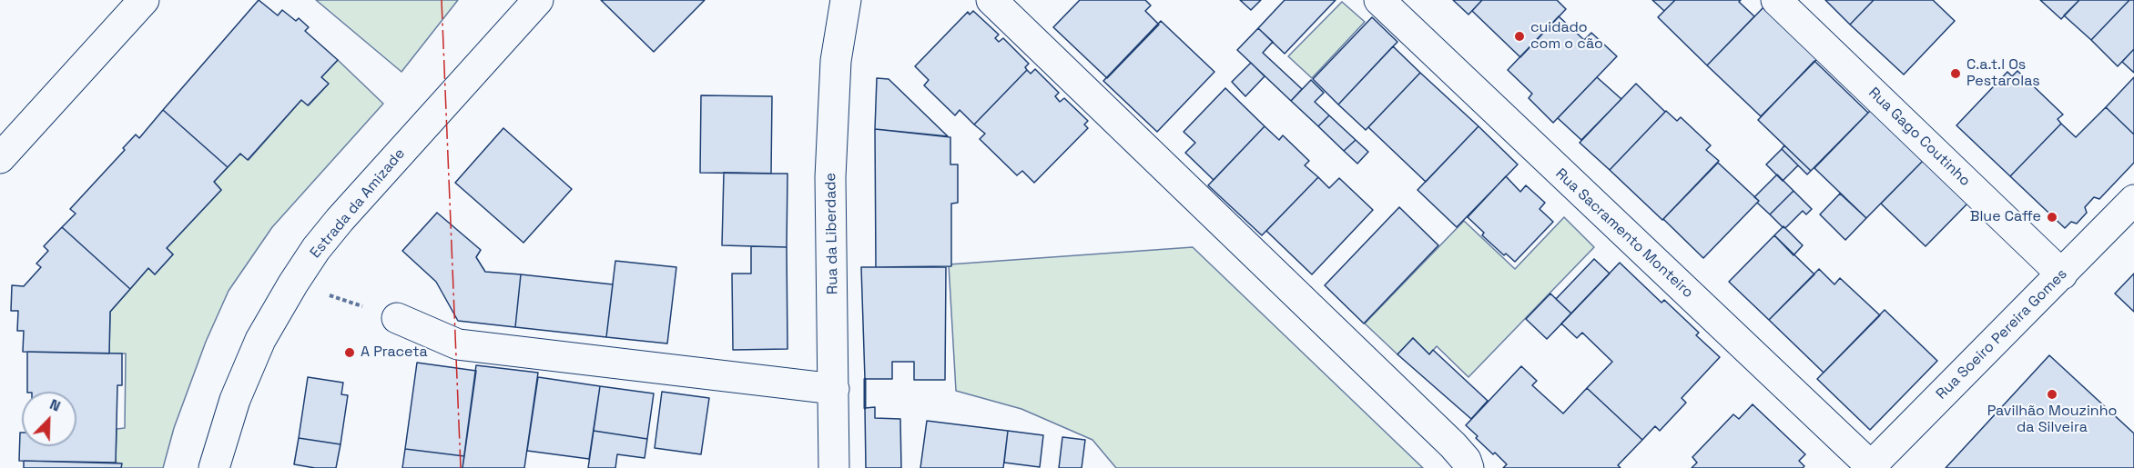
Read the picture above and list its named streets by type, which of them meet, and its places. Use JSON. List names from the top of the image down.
{
  "streets": {
    "street": [
      "Rua Gago Coutinho",
      "Estrada da Amizade",
      "Rua da Liberdade",
      "Rua Sacramento Monteiro",
      "Rua Soeiro Pereira Gomes"
    ]
  },
  "crossings": [
    ["Rua Gago Coutinho", "Rua Soeiro Pereira Gomes"],
    ["Rua Sacramento Monteiro", "Rua Soeiro Pereira Gomes"]
  ],
  "places": [
    "cuidado com o cão",
    "C.a.t.l Os Pestarolas",
    "Blue Caffe",
    "A Praceta",
    "Pavilhão Mouzinho da Silveira"
  ],
  "north": "top right"
}
